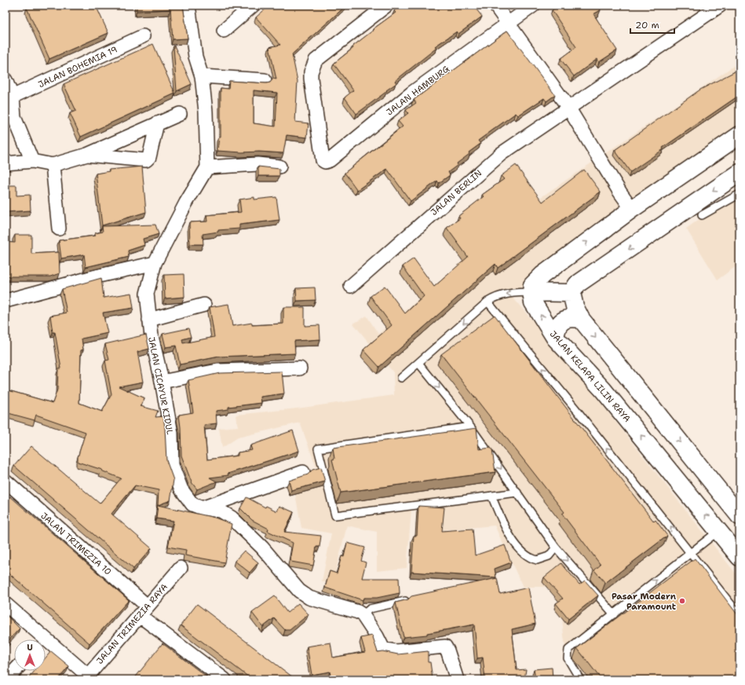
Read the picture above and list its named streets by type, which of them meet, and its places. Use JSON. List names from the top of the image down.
{
  "streets": {
    "street": [
      "JALAN BOHEMIA 19",
      "JALAN HAMBURG",
      "JALAN BERLIN",
      "JALAN KELAPA LILIN RAYA",
      "JALAN CICAYUR KIDUL",
      "JALAN TRIMEZIA 10",
      "JALAN TRIMEZIA RAYA"
    ]
  },
  "crossings": [
    ["JALAN TRIMEZIA 10", "JALAN TRIMEZIA RAYA"]
  ],
  "places": ["Pasar Modern Paramount"],
  "scale_bar": "20 m",
  "north": "top"
}
